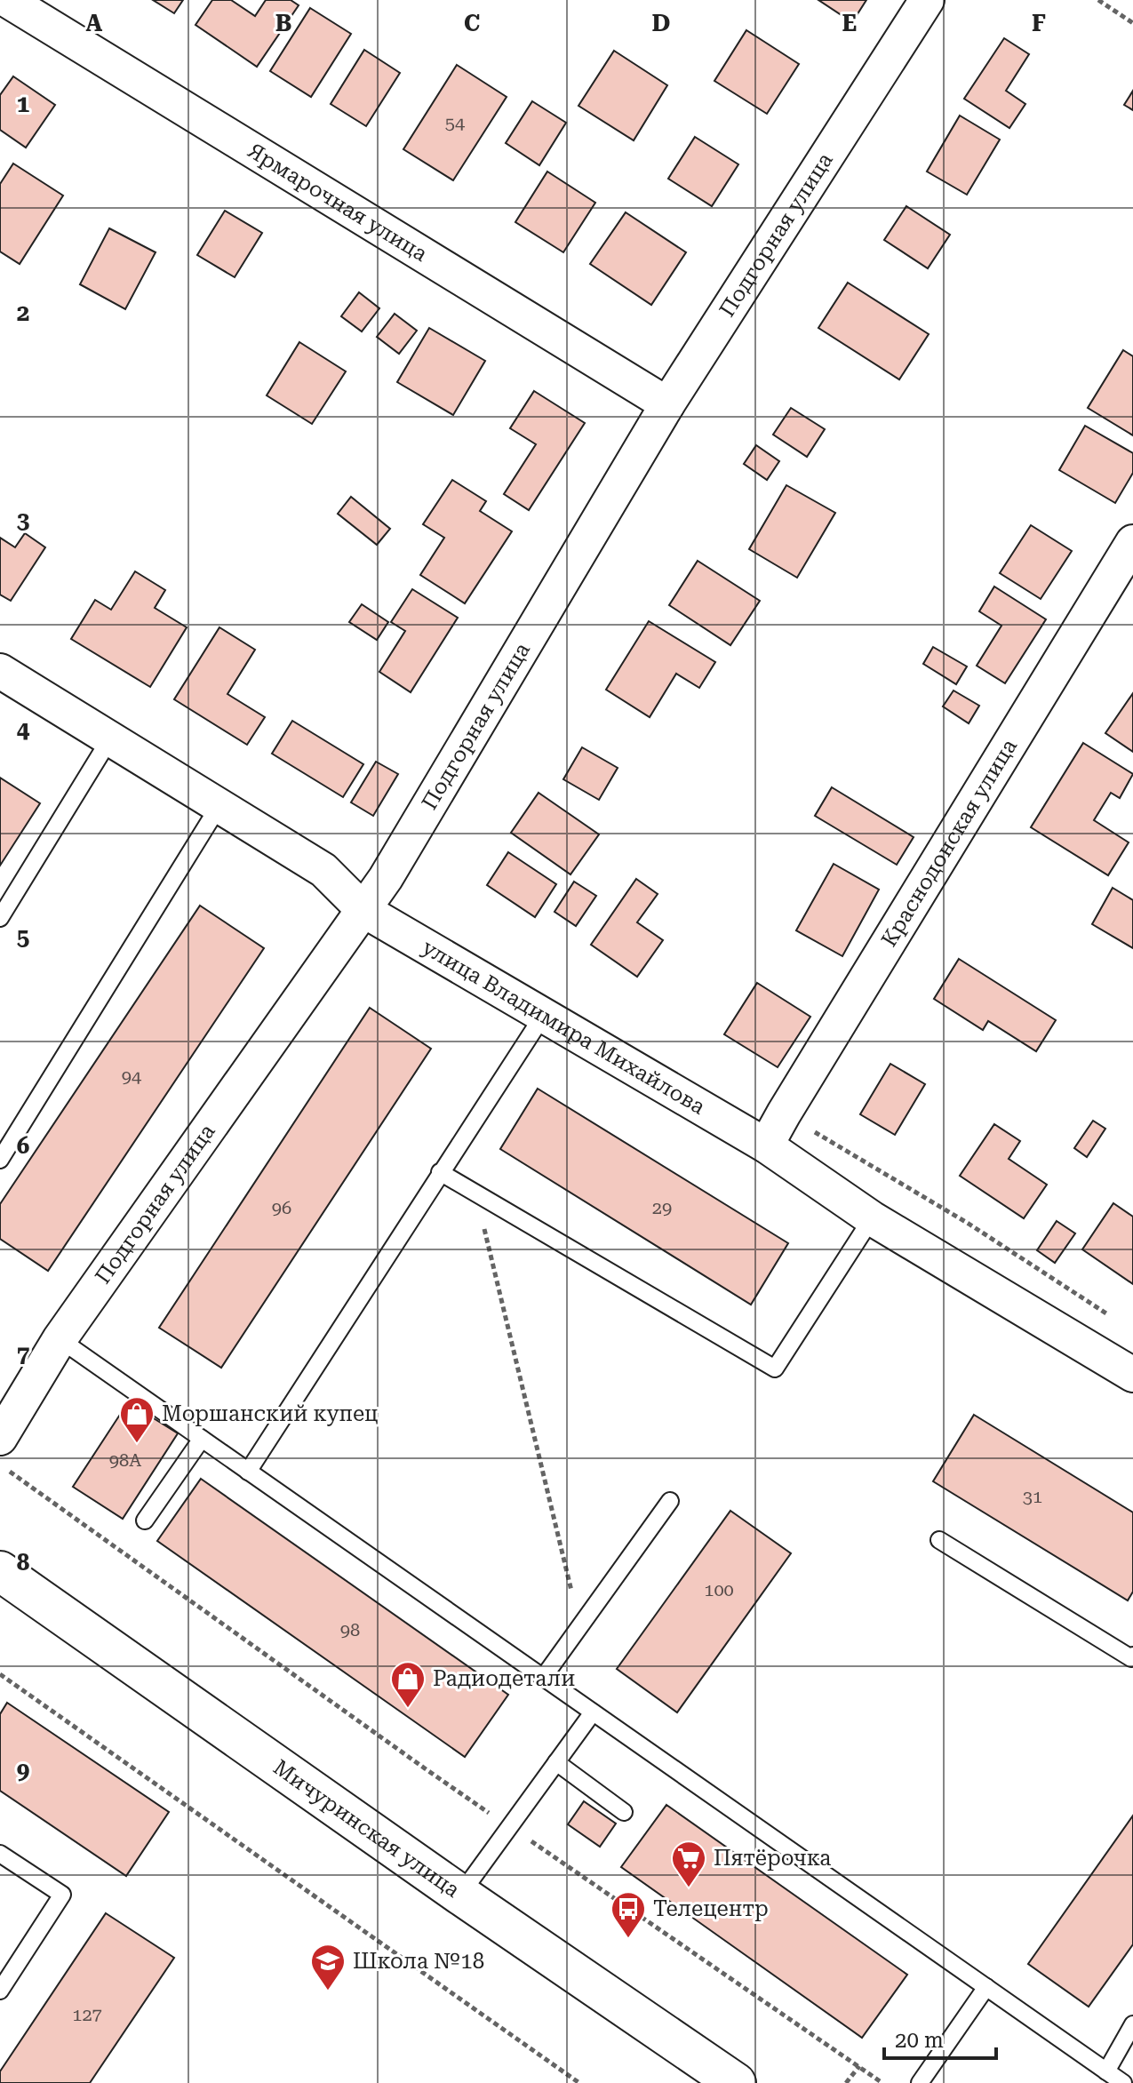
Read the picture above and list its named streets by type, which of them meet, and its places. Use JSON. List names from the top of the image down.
{
  "streets": {
    "main road": ["Мичуринская улица"],
    "street": [
      "Ярмарочная улица",
      "Подгорная улица",
      "Краснодонская улица",
      "улица Владимира Михайлова"
    ]
  },
  "crossings": [
    ["Ярмарочная улица", "Подгорная улица"],
    ["Подгорная улица", "улица Владимира Михайлова"],
    ["Краснодонская улица", "улица Владимира Михайлова"]
  ],
  "places": {
    "shop": ["Моршанский купец", "Радиодетали"],
    "supermarket": ["Пятёрочка"],
    "bus stop": ["Телецентр"],
    "school or university": ["Школа №18"]
  },
  "house_numbers": [
    "54",
    "94",
    "96",
    "29",
    "98А",
    "31",
    "100",
    "98",
    "127"
  ],
  "scale_bar": "20 m",
  "grid": {
    "columns": [
      "A",
      "B",
      "C",
      "D",
      "E",
      "F"
    ],
    "rows": [
      "1",
      "2",
      "3",
      "4",
      "5",
      "6",
      "7",
      "8",
      "9"
    ]
  }
}
